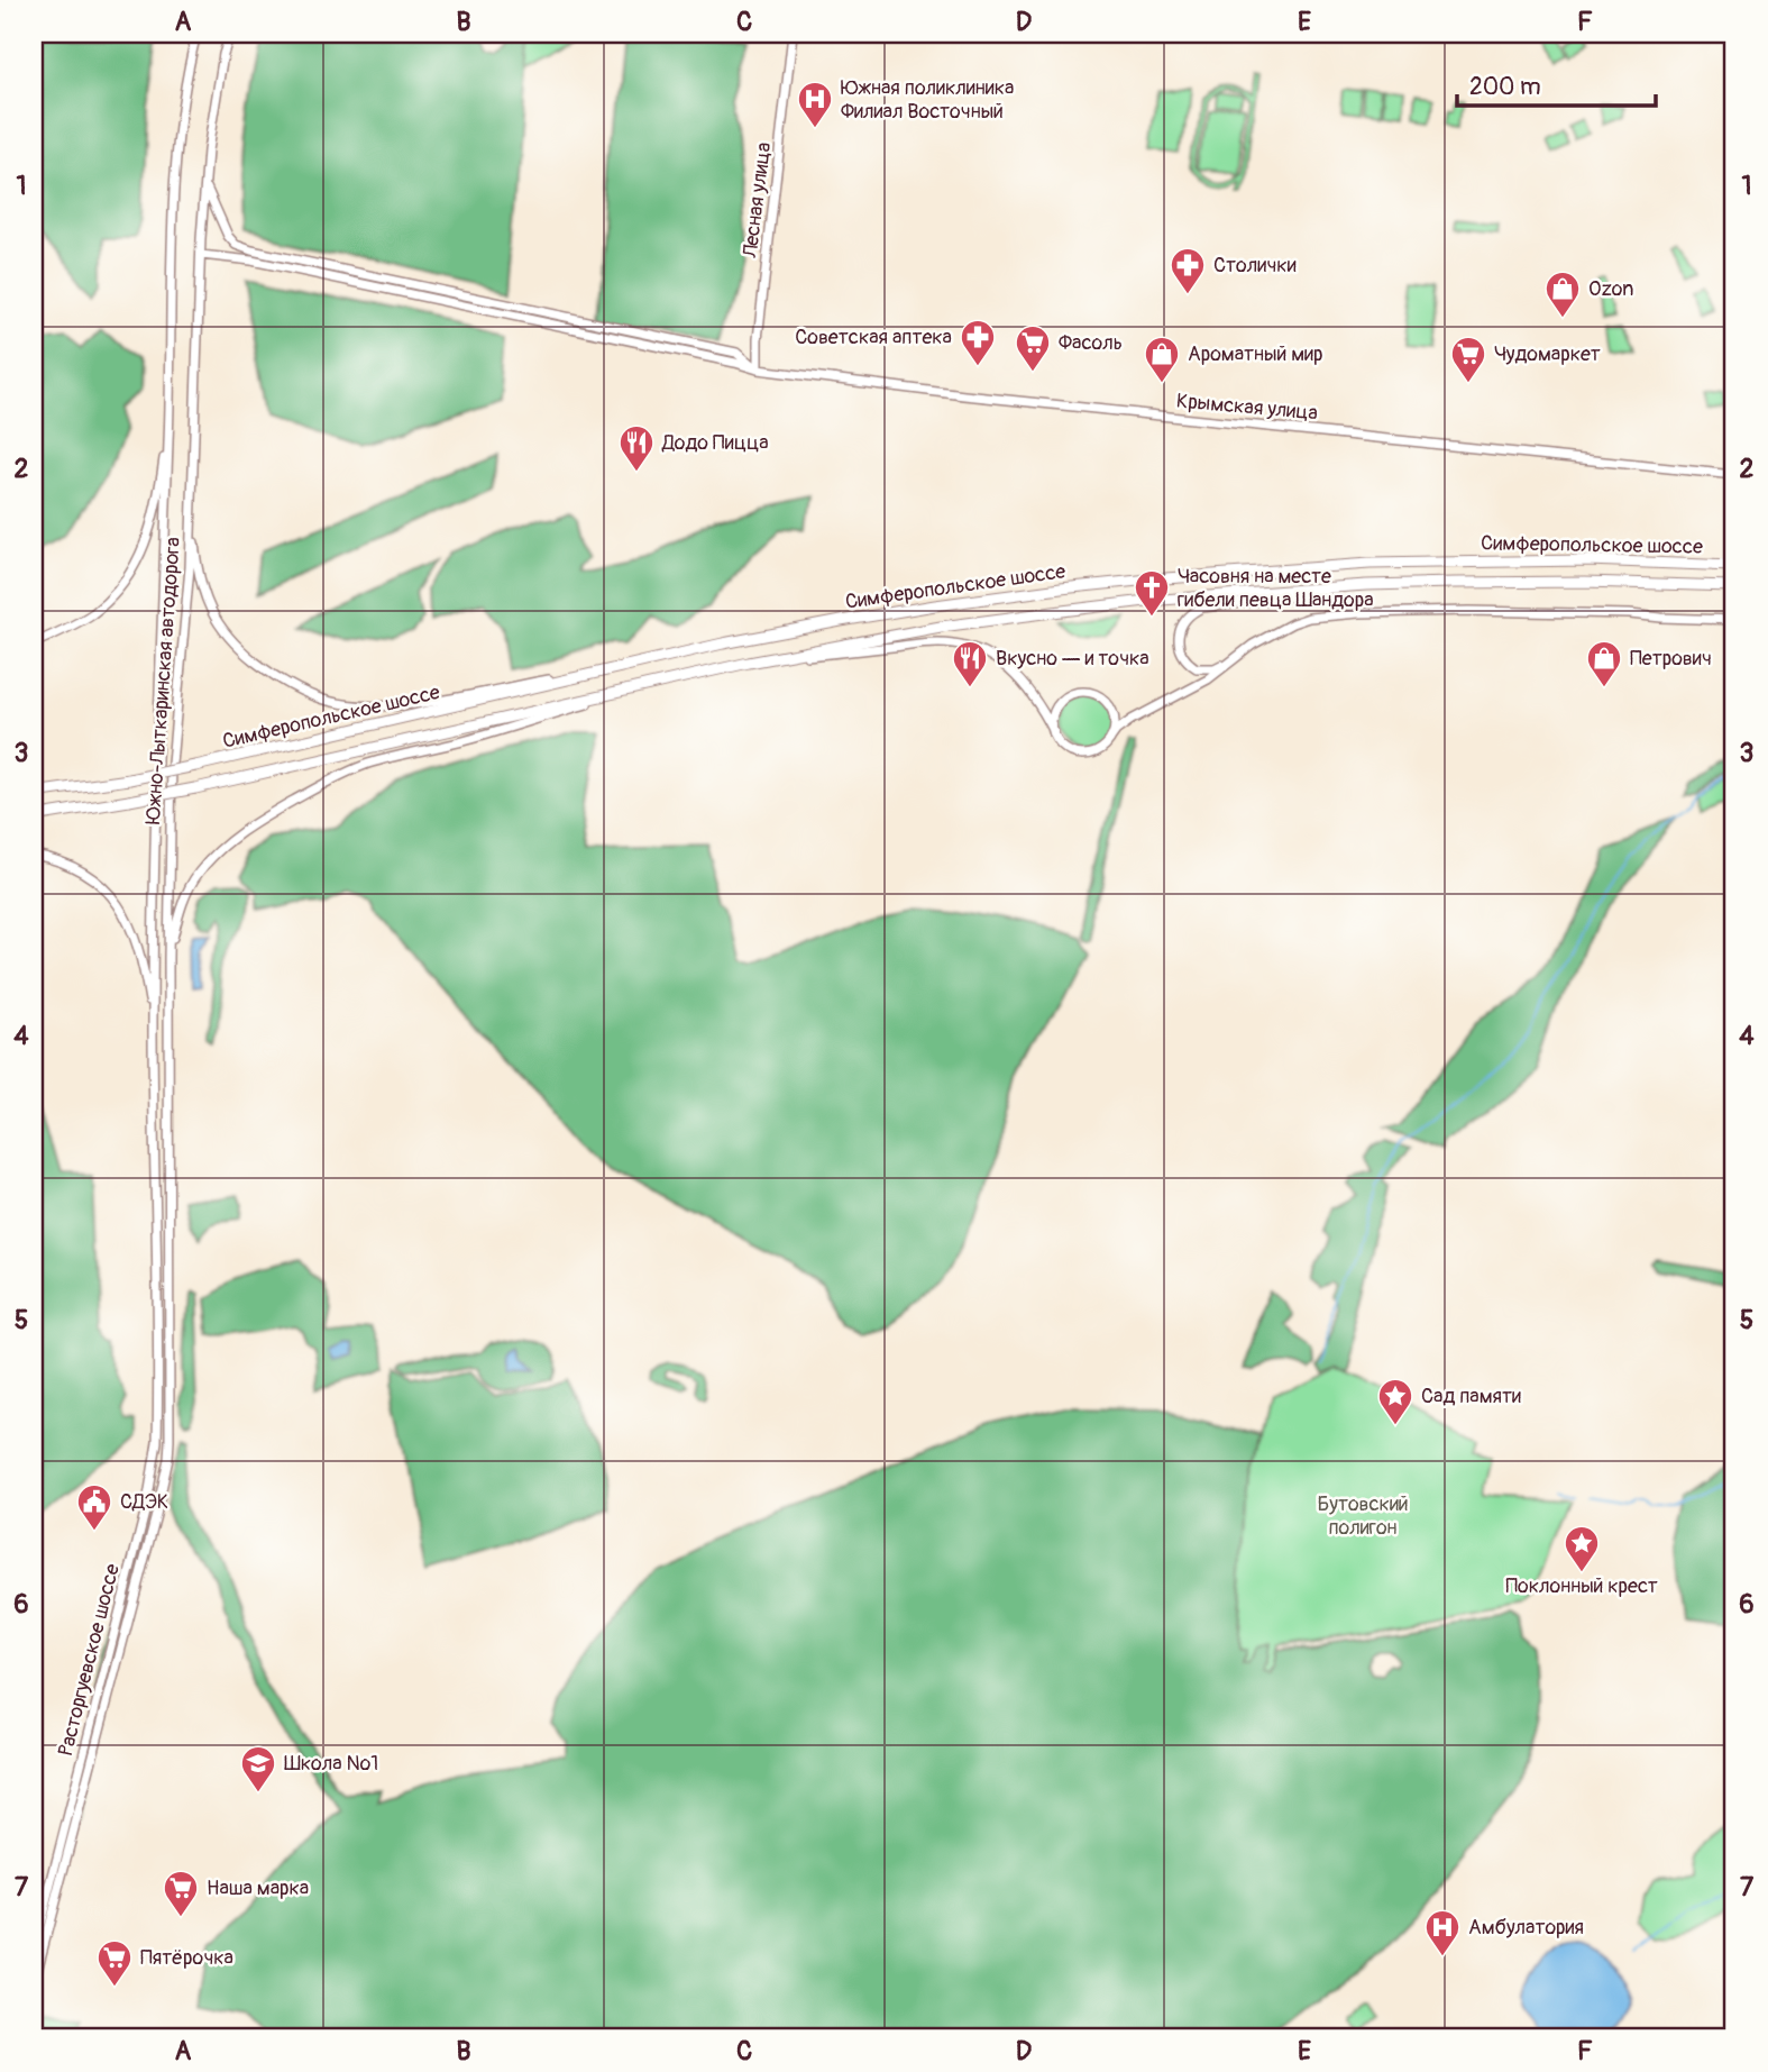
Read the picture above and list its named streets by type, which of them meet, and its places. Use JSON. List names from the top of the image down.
{
  "streets": {
    "highway": ["Симферопольское шоссе"],
    "main road": [
      "Лесная улица",
      "Крымская улица",
      "Южно-Лыткаринская автодорога",
      "Расторгуевское шоссе"
    ]
  },
  "crossings": [
    ["Лесная улица", "Крымская улица"],
    ["Крымская улица", "Южно-Лыткаринская автодорога"],
    ["Южно-Лыткаринская автодорога", "Расторгуевское шоссе"]
  ],
  "parks": ["Бутовский полигон"],
  "places": {
    "hospital": ["Южная поликлиника Филиал Восточный", "Амбулатория"],
    "pharmacy": ["Столички", "Советская аптека"],
    "shop": ["Ozon", "Ароматный мир", "Петрович"],
    "supermarket": [
      "Фасоль",
      "Чудомаркет",
      "Наша марка",
      "Пятёрочка"
    ],
    "restaurant": ["Додо Пицца", "Вкусно — и точка"],
    "church": ["Часовня на месте гибели певца Шандора"],
    "place": ["Сад памяти", "Поклонный крест"],
    "public building": ["СДЭК"],
    "school or university": ["Школа №1"]
  },
  "scale_bar": "200 m",
  "grid": {
    "columns": [
      "A",
      "B",
      "C",
      "D",
      "E",
      "F"
    ],
    "rows": [
      "1",
      "2",
      "3",
      "4",
      "5",
      "6",
      "7"
    ]
  }
}
